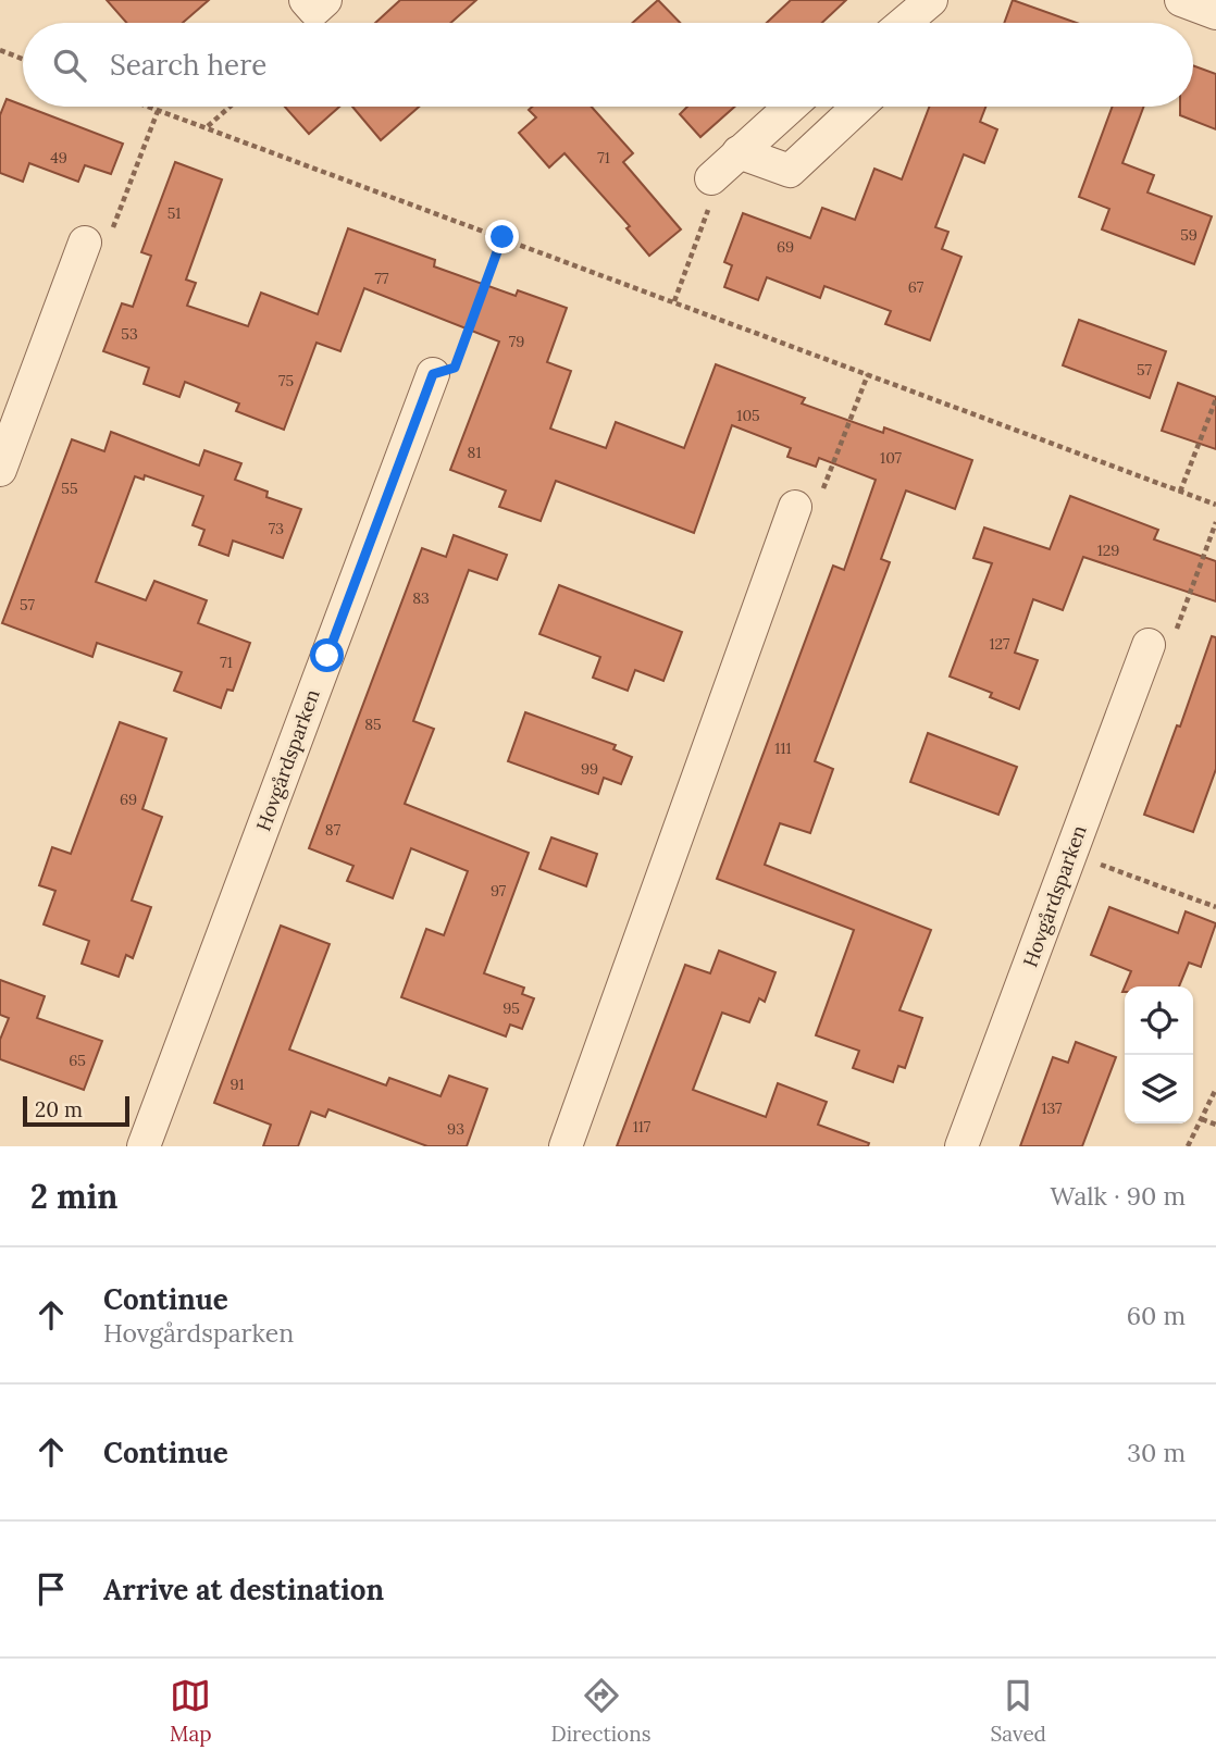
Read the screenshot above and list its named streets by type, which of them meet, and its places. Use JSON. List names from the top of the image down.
{
  "streets": {
    "street": ["Hovgårdsparken"]
  },
  "house_numbers": [
    "49",
    "71",
    "51",
    "59",
    "69",
    "77",
    "67",
    "53",
    "79",
    "57",
    "75",
    "105",
    "81",
    "107",
    "55",
    "73",
    "129",
    "83",
    "57",
    "127",
    "71",
    "85",
    "111",
    "99",
    "69",
    "87",
    "97",
    "95",
    "65",
    "91",
    "137",
    "117",
    "93"
  ],
  "scale_bar": "20 m",
  "page": {
    "search": "Search here",
    "scale": "20 m",
    "heading": ["2 min", "Walk · 90 m"],
    "list": [
      ["Continue", "Hovgårdsparken", "60 m"],
      ["Continue", "30 m"],
      "Arrive at destination"
    ],
    "nav": ["Map", "Directions", "Saved"]
  }
}
